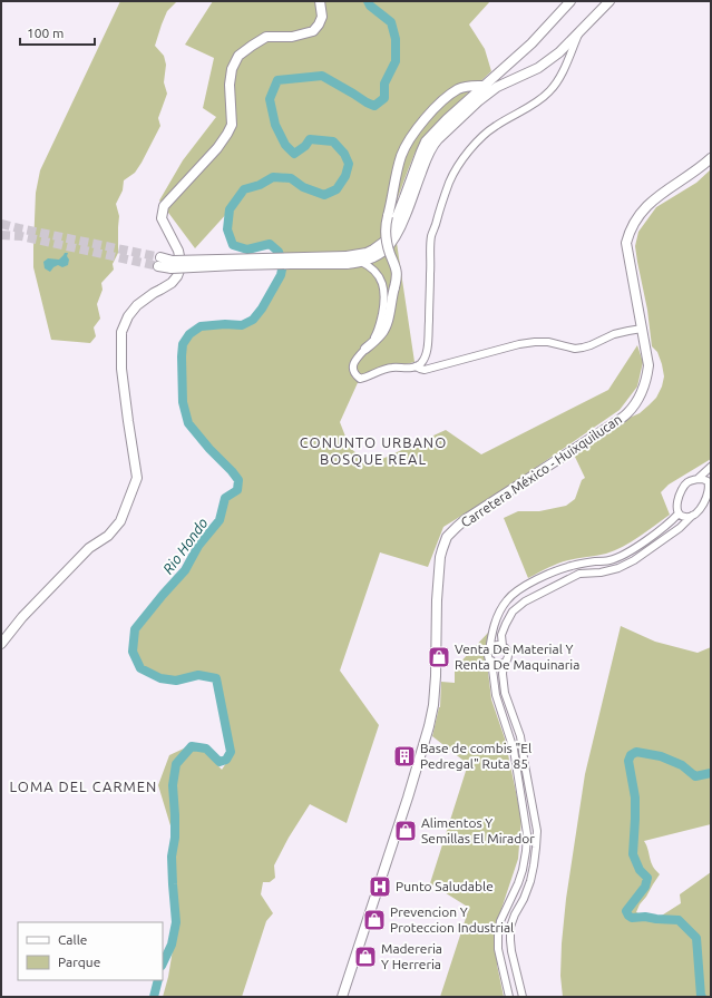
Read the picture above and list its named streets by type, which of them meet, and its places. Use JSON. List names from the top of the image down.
{
  "streets": {
    "main road": ["Carretera México - Huixquilucan"]
  },
  "districts": ["CONUNTO URBANO BOSQUE REAL", "LOMA DEL CARMEN"],
  "water": ["Rio Hondo"],
  "places": {
    "shop": [
      "Venta De Material Y Renta De Maquinaria",
      "Alimentos Y Semillas El Mirador",
      "Prevencion Y Proteccion Industrial",
      "Madereria Y Herreria"
    ],
    "building": ["Base de combis \"El Pedregal\" Ruta 85"],
    "hospital": ["Punto Saludable"]
  },
  "legend": ["Calle", "Parque"],
  "scale_bar": "100 m"
}
